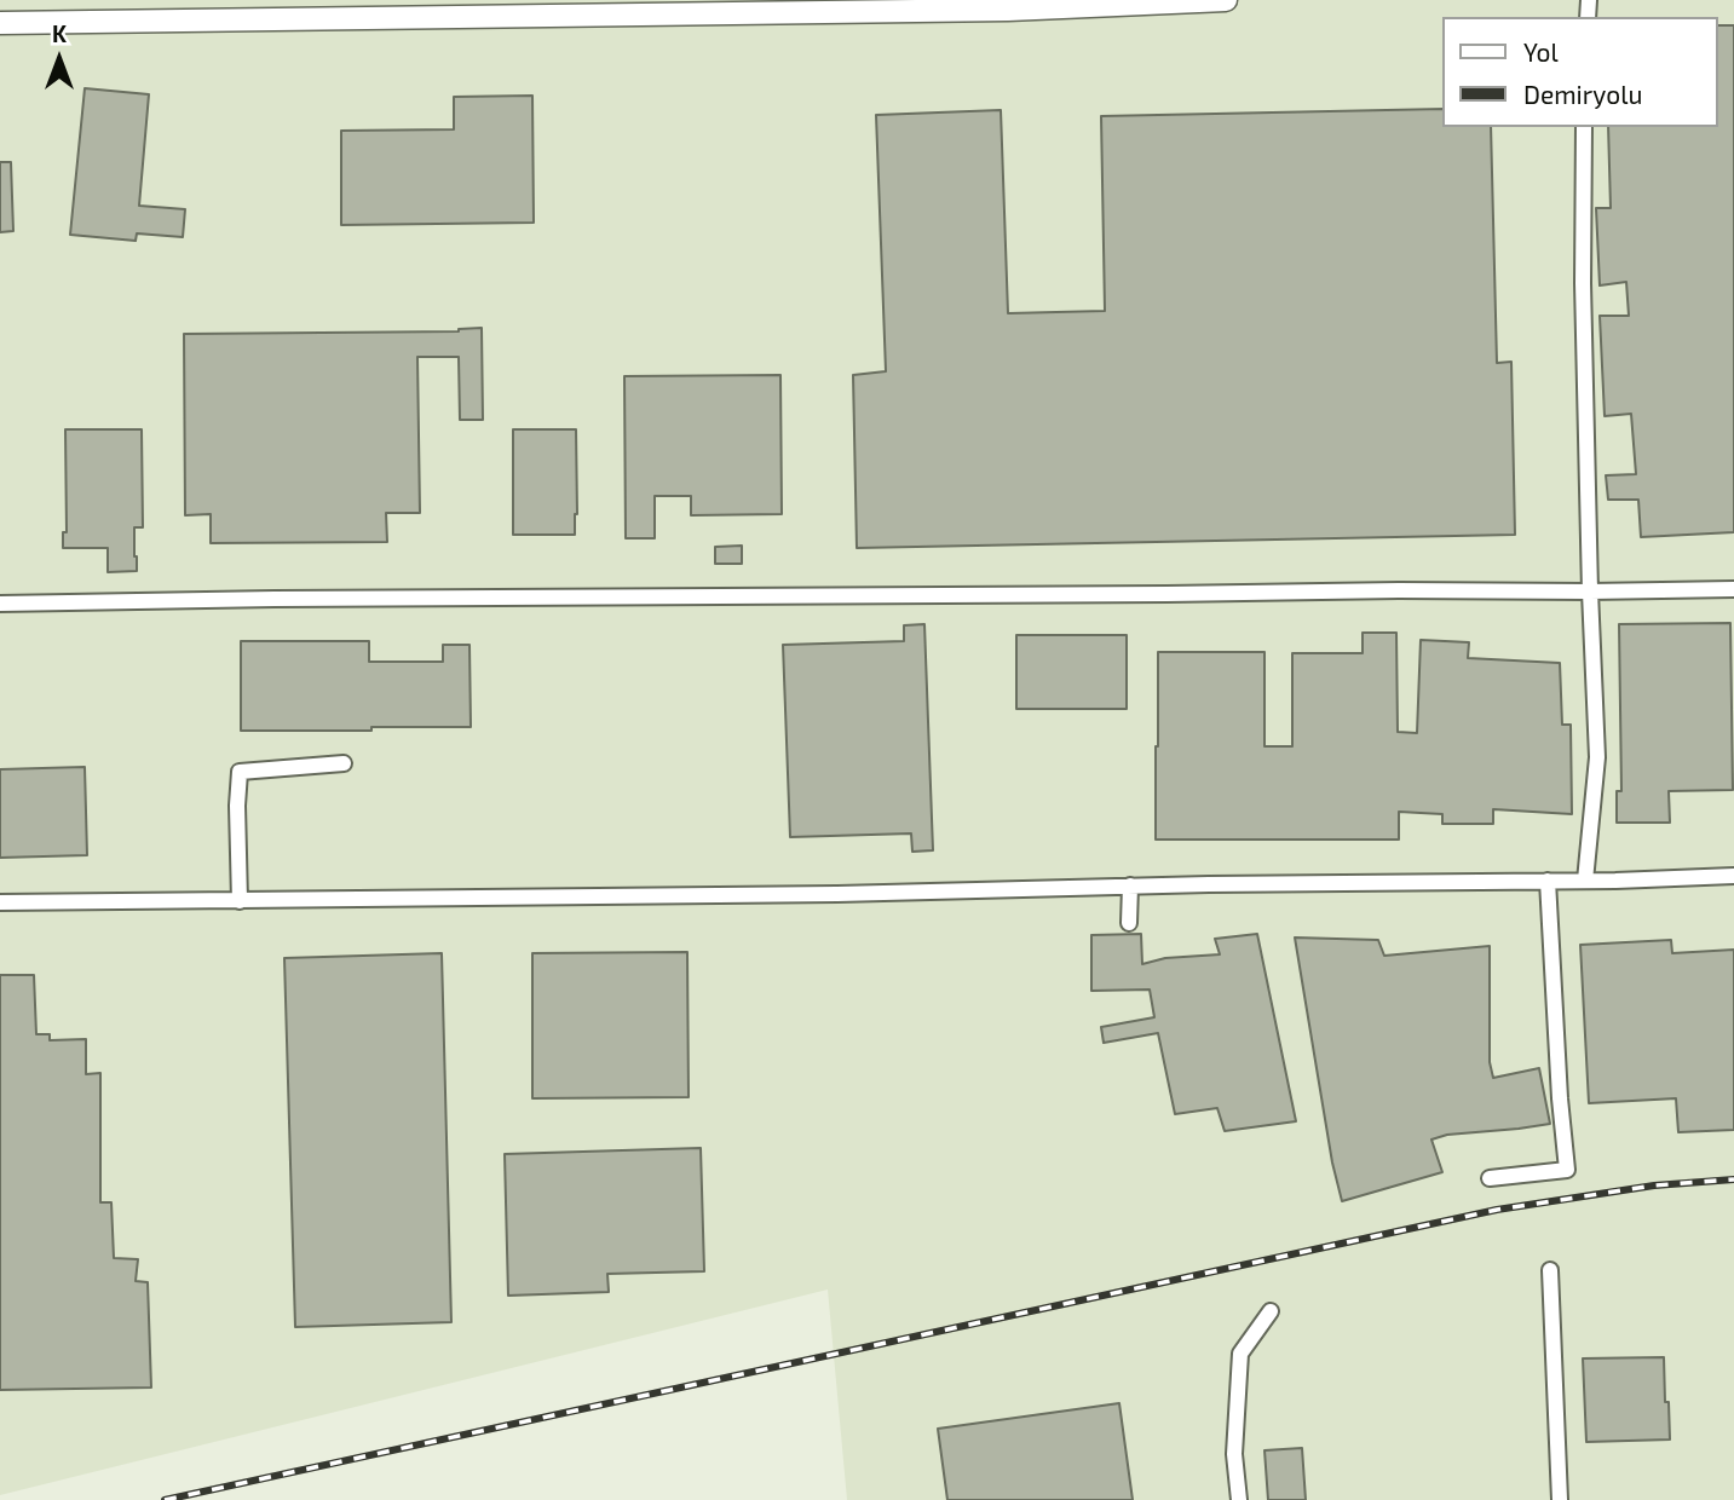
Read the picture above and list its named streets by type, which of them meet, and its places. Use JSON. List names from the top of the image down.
{
  "legend": ["Yol", "Demiryolu"],
  "north": "top"
}
